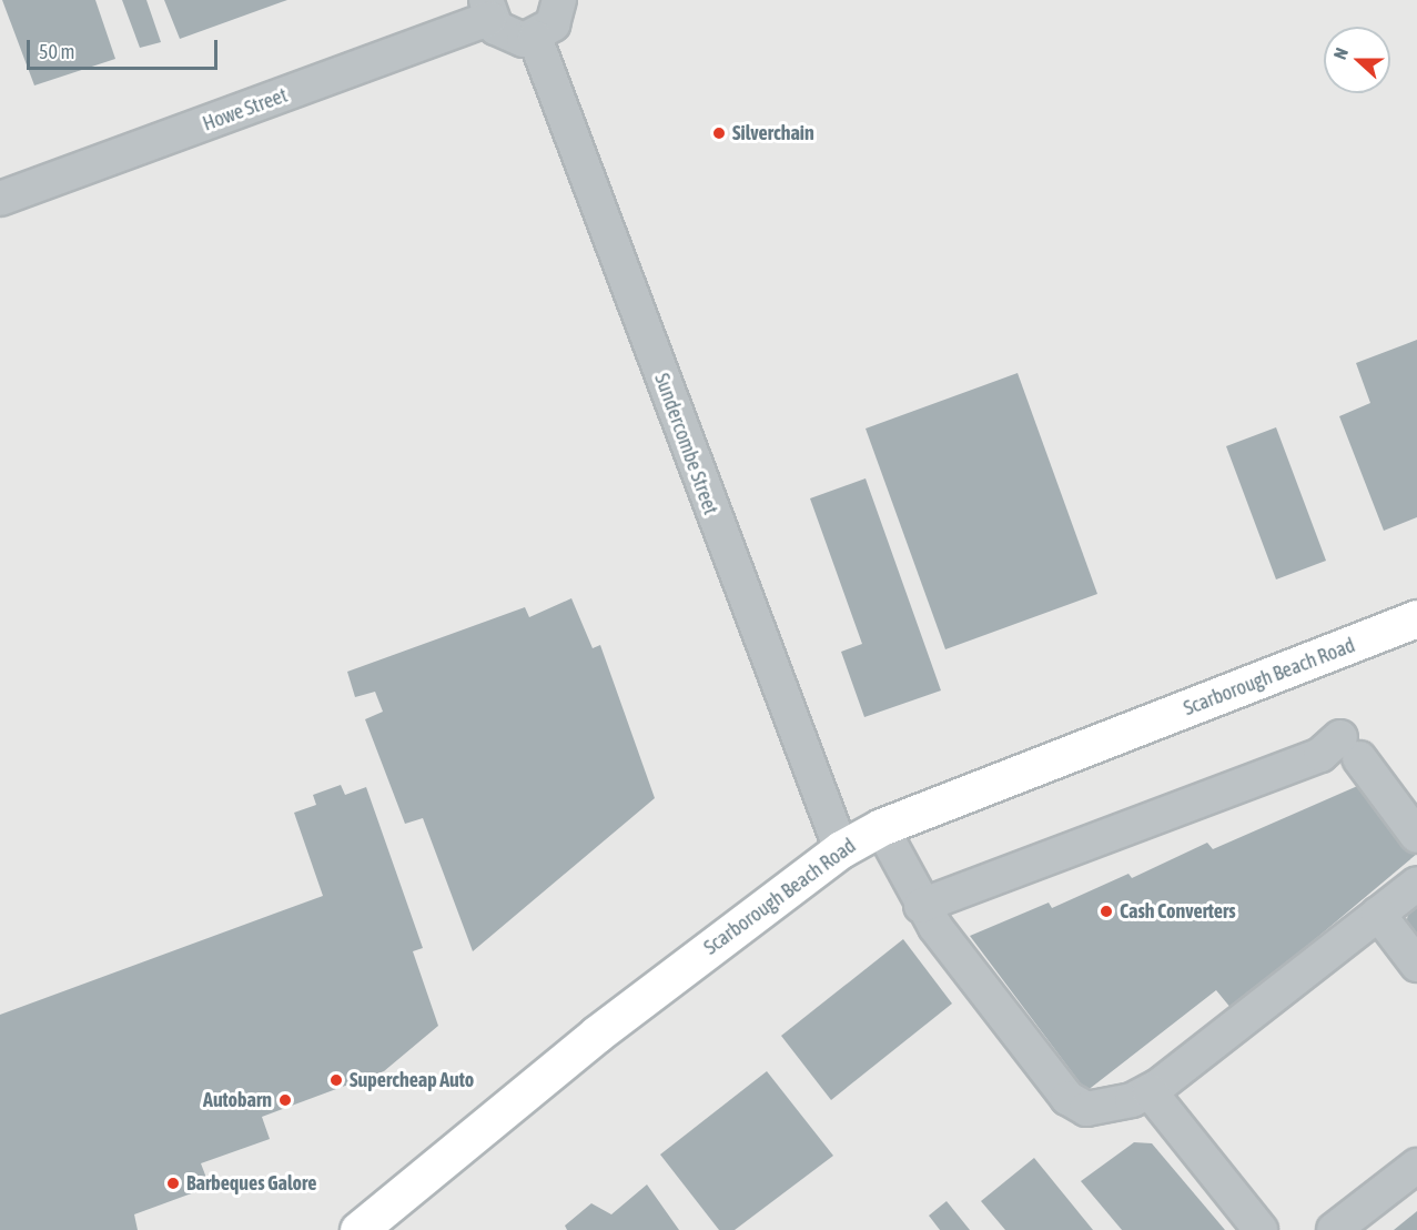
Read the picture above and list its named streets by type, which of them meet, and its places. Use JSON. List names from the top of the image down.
{
  "streets": {
    "main road": ["Scarborough Beach Road"],
    "street": ["Howe Street", "Sundercombe Street"]
  },
  "crossings": [
    ["Sundercombe Street", "Scarborough Beach Road"]
  ],
  "places": [
    "Silverchain",
    "Cash Converters",
    "Supercheap Auto",
    "Autobarn",
    "Barbeques Galore"
  ],
  "scale_bar": "50 m",
  "north": "left"
}
